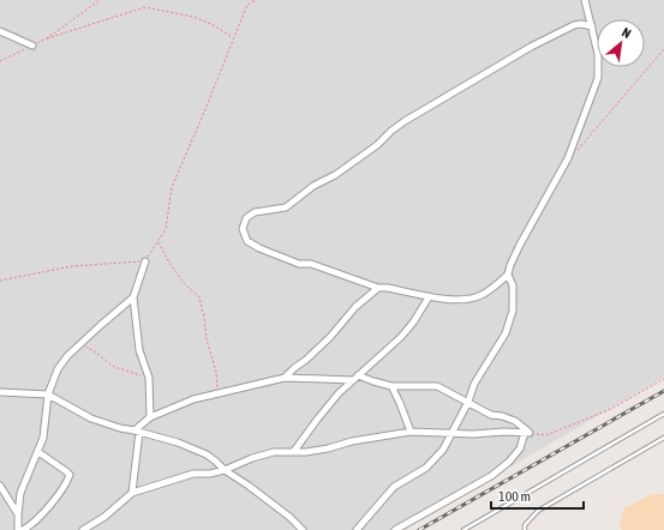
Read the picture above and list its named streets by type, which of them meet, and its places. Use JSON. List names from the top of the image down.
{
  "scale_bar": "100 m",
  "north": "top right"
}
